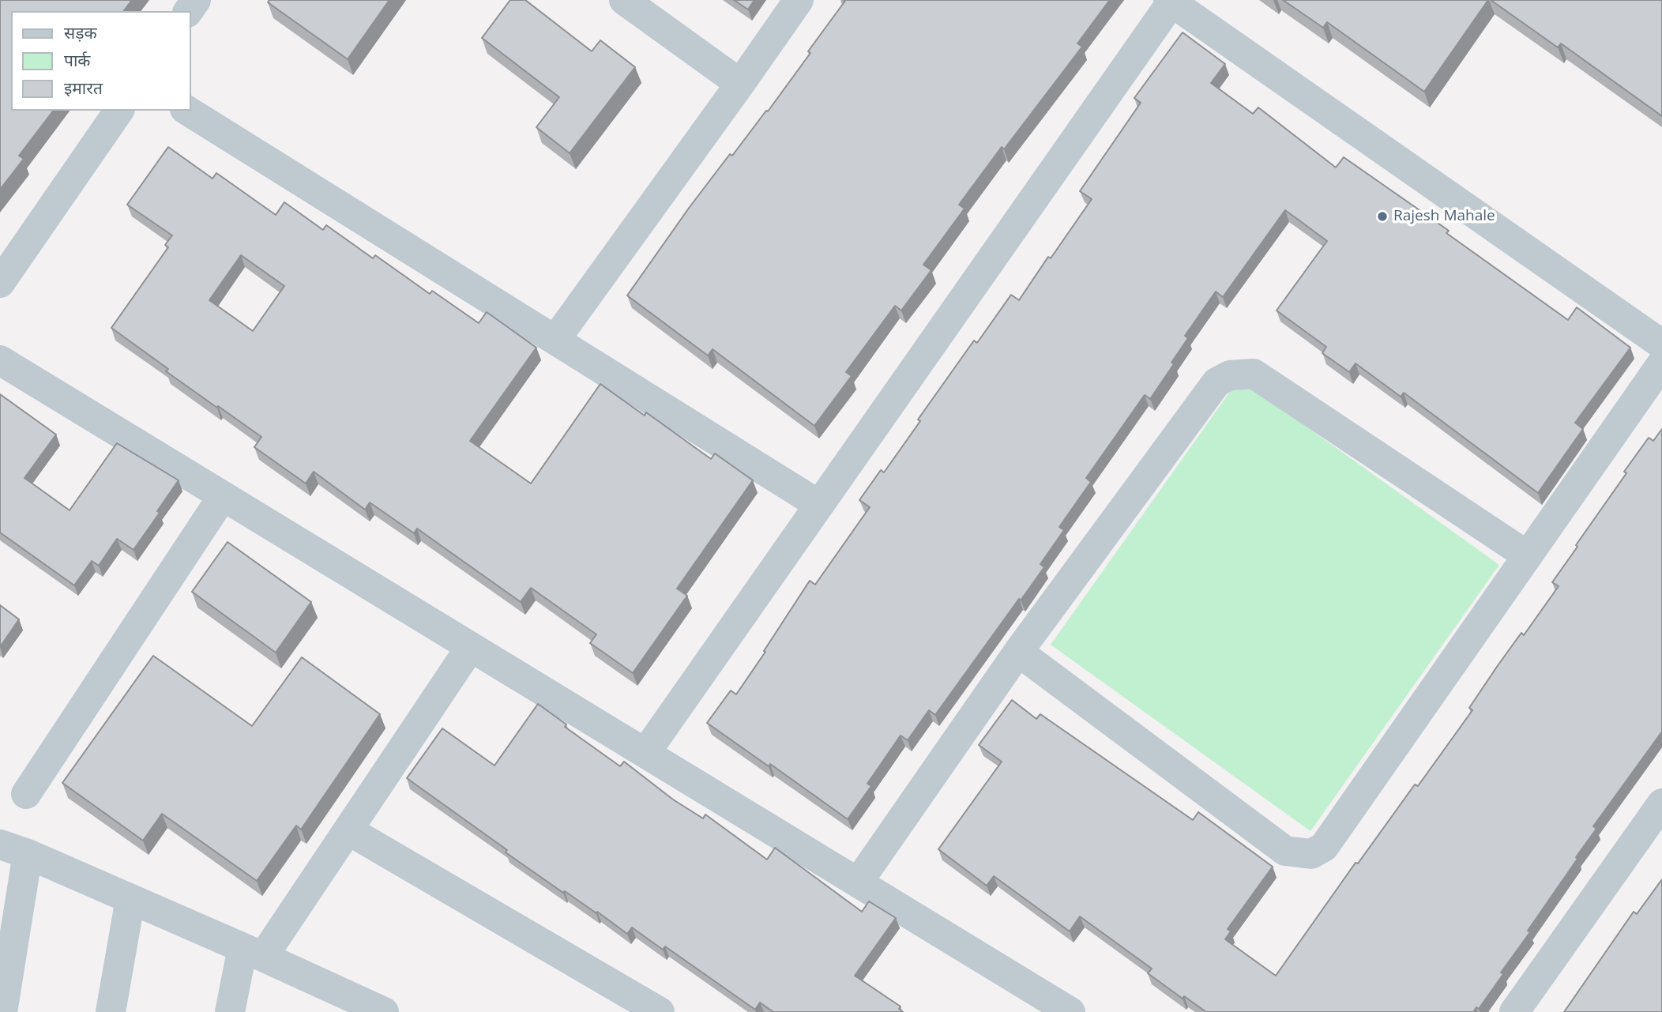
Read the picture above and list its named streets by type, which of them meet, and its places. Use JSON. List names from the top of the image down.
{
  "places": ["Rajesh Mahale"],
  "legend": ["सड़क", "पार्क", "इमारत"]
}
